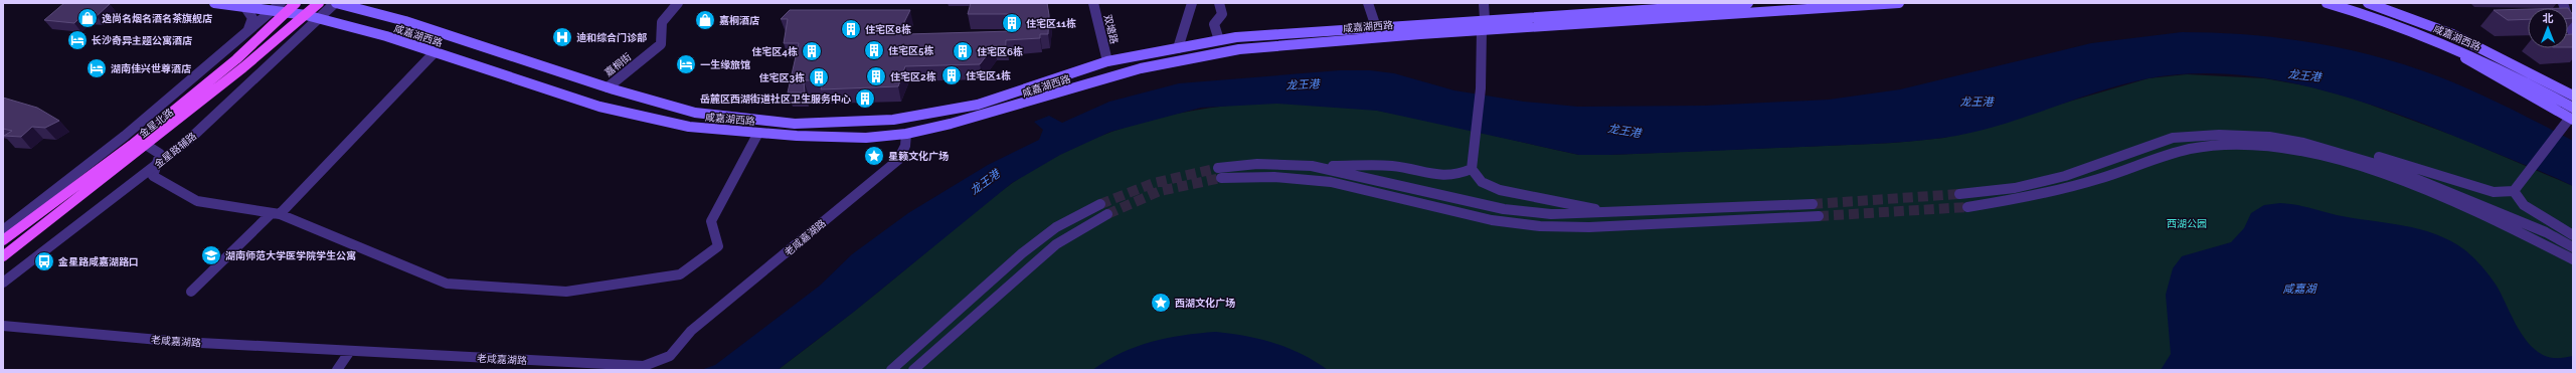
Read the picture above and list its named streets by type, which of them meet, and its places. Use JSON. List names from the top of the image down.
{
  "streets": {
    "main road": ["咸嘉湖西路", "金星北路"],
    "street": [
      "双塘路",
      "嘉桐街",
      "金星路辅路",
      "老咸嘉湖路"
    ]
  },
  "crossings": [
    ["咸嘉湖西路", "双塘路"],
    ["咸嘉湖西路", "嘉桐街"],
    ["咸嘉湖西路", "金星北路"],
    ["咸嘉湖西路", "金星路辅路"],
    ["咸嘉湖西路", "老咸嘉湖路"]
  ],
  "water": ["龙王港", "咸嘉湖"],
  "parks": ["西湖公园"],
  "places": {
    "shop": ["逸尚名烟名酒名茶旗舰店", "嘉桐酒店"],
    "building": [
      "住宅区11栋",
      "住宅区8栋",
      "住宅区5栋",
      "住宅区4栋",
      "住宅区6栋",
      "住宅区1栋",
      "住宅区2栋",
      "住宅区3栋",
      "岳麓区西湖街道社区卫生服务中心"
    ],
    "hospital": ["迪和综合门诊部"],
    "hotel": ["长沙奇异主题公寓酒店", "一生缘旅馆", "湖南佳兴世尊酒店"],
    "place": ["星籁文化广场", "西湖文化广场"],
    "school or university": ["湖南师范大学医学院学生公寓"],
    "bus stop": ["金星路咸嘉湖路口"]
  },
  "north": "top"
}
